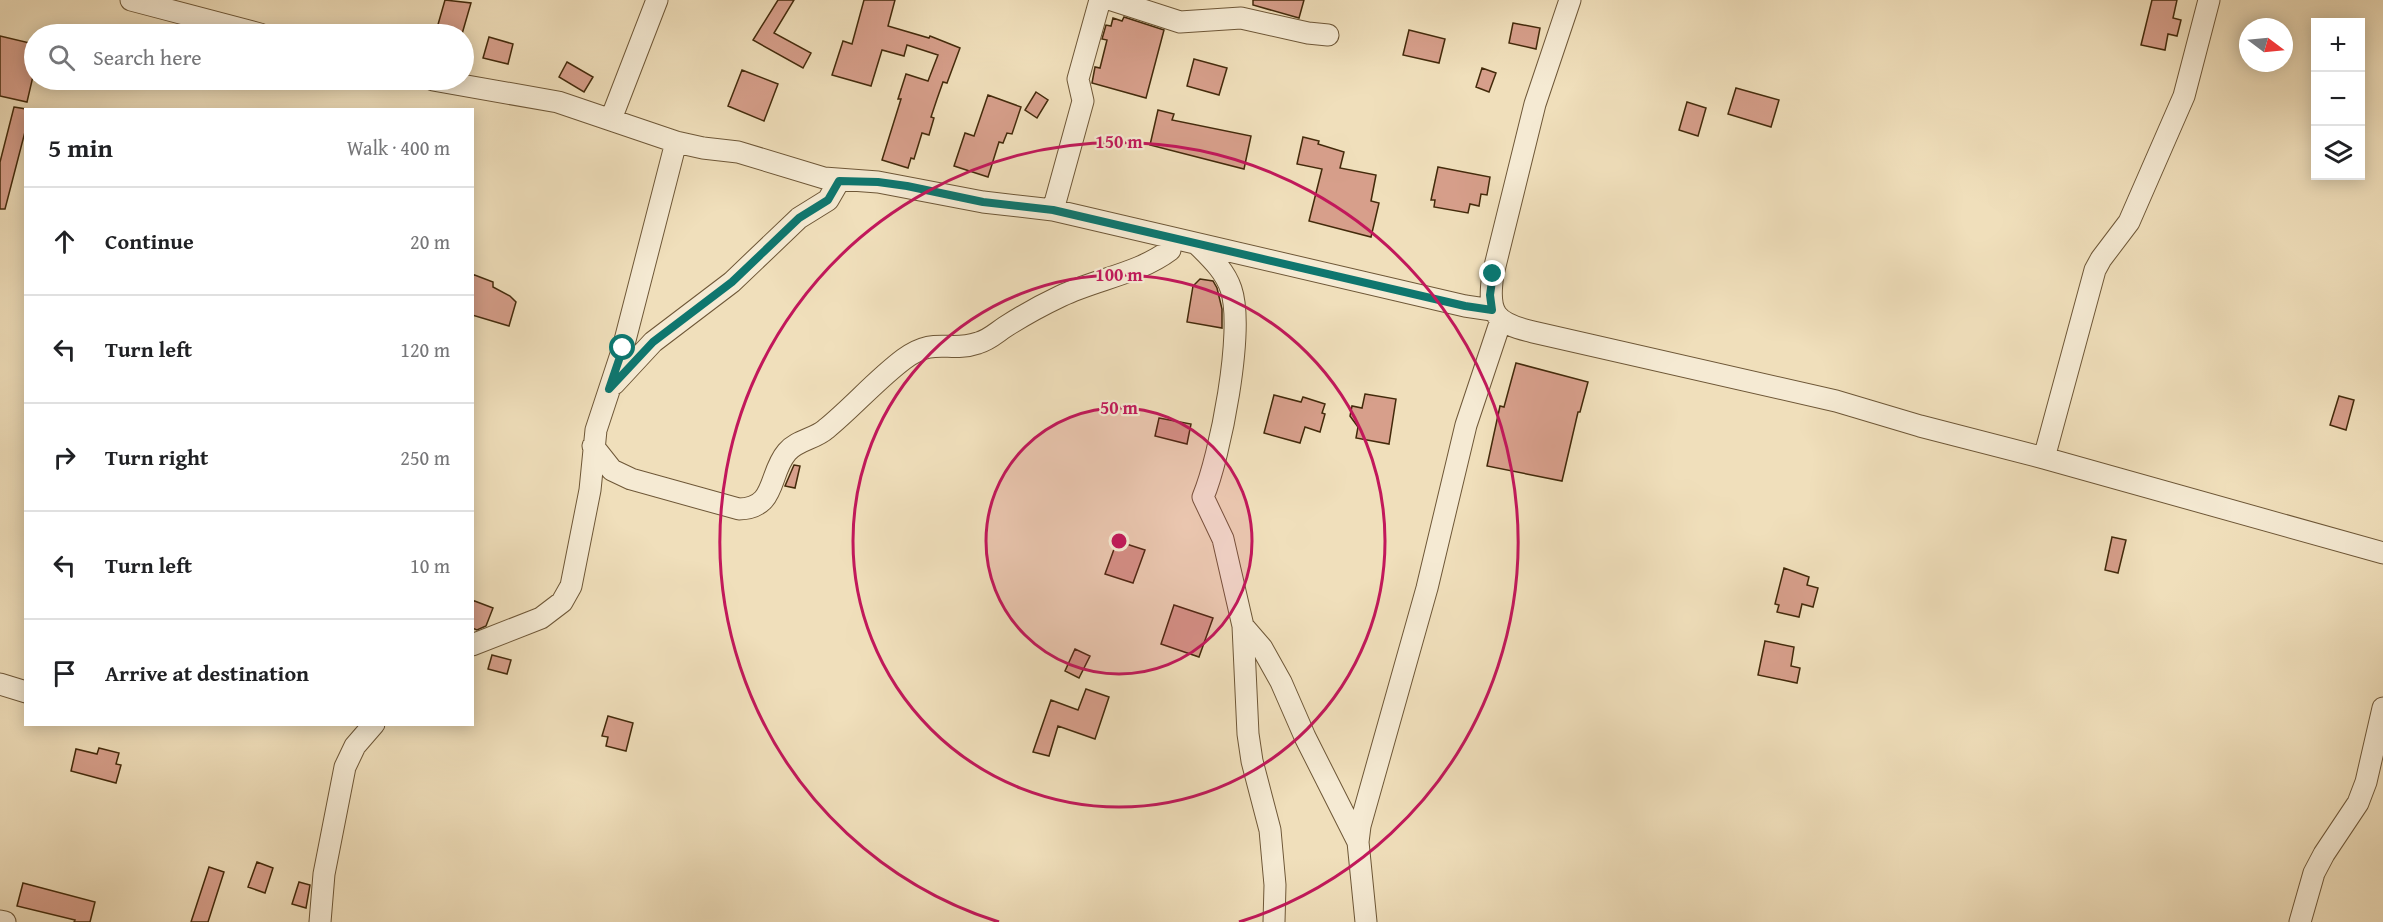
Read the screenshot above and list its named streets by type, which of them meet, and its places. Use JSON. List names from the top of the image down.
{
  "north": "right",
  "page": {
    "map_buttons": ["+", "−"],
    "search": "Search here",
    "heading": ["5 min", "Walk · 400 m"],
    "list": [
      ["Continue", "20 m"],
      ["Turn left", "120 m"],
      ["Turn right", "250 m"],
      ["Turn left", "10 m"],
      "Arrive at destination"
    ]
  },
  "rings": ["150 m", "100 m", "50 m"]
}
